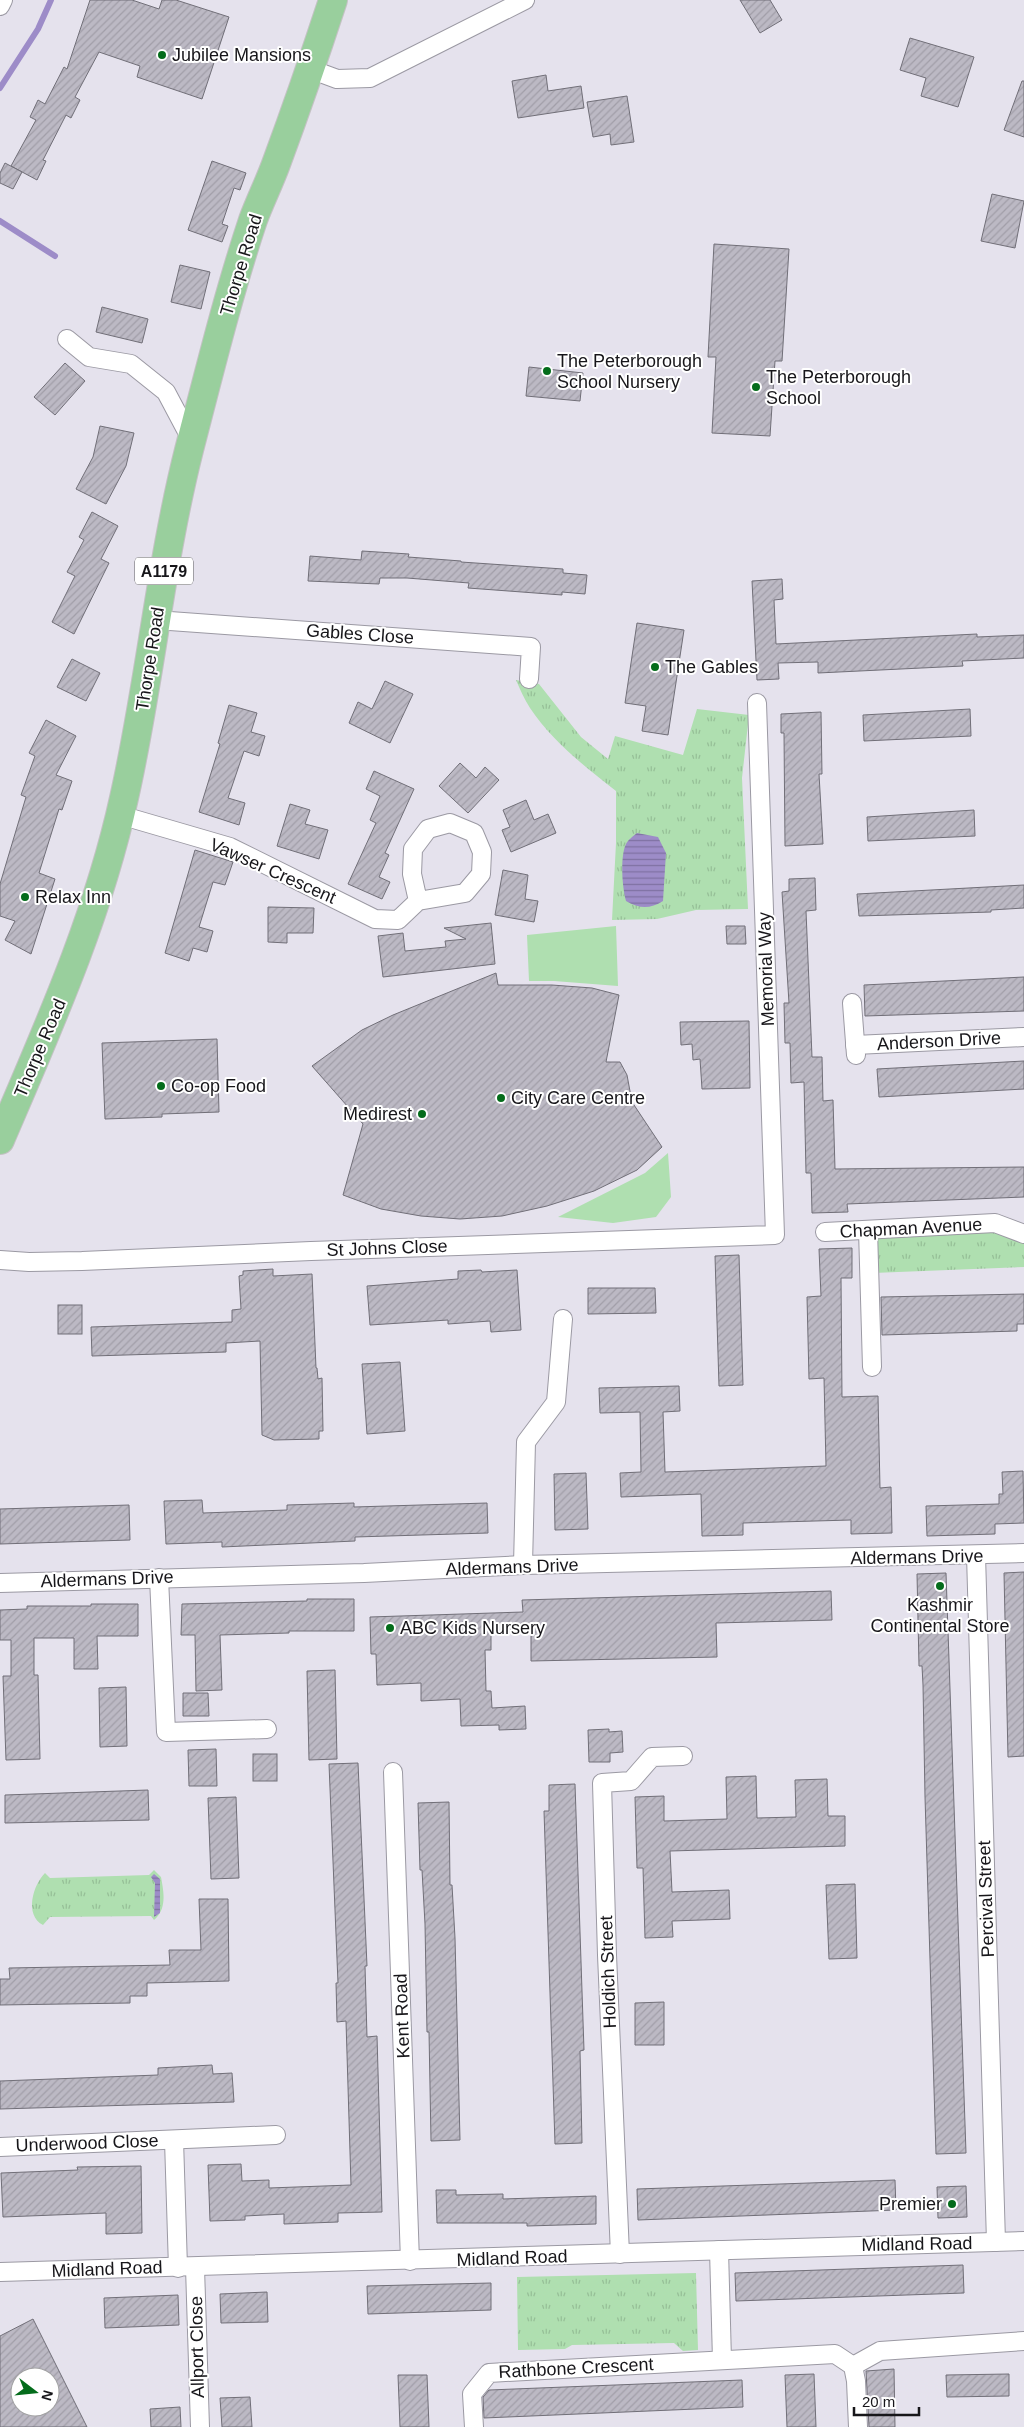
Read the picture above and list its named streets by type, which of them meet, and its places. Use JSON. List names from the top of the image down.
{
  "streets": {
    "main road": ["Thorpe Road", "A1179"],
    "street": [
      "Gables Close",
      "Vawser Crescent",
      "Memorial Way",
      "Anderson Drive",
      "Chapman Avenue",
      "St Johns Close",
      "Aldermans Drive",
      "Percival Street",
      "Holdich Street",
      "Kent Road",
      "Underwood Close",
      "Midland Road",
      "Allport Close",
      "Rathbone Crescent"
    ]
  },
  "crossings": [
    ["Thorpe Road", "Gables Close"],
    ["Thorpe Road", "Vawser Crescent"],
    ["Memorial Way", "St Johns Close"],
    ["Aldermans Drive", "Percival Street"],
    ["Percival Street", "Midland Road"],
    ["Holdich Street", "Midland Road"],
    ["Kent Road", "Midland Road"],
    ["Underwood Close", "Midland Road"],
    ["Underwood Close", "Allport Close"],
    ["Midland Road", "Allport Close"]
  ],
  "places": [
    "Jubilee Mansions",
    "The Peterborough School Nursery",
    "The Peterborough School",
    "The Gables",
    "Relax Inn",
    "Co-op Food",
    "City Care Centre",
    "Medirest",
    "Kashmir Continental Store",
    "ABC Kids Nursery",
    "Premier"
  ],
  "scale_bar": "20 m",
  "north": "right"
}
